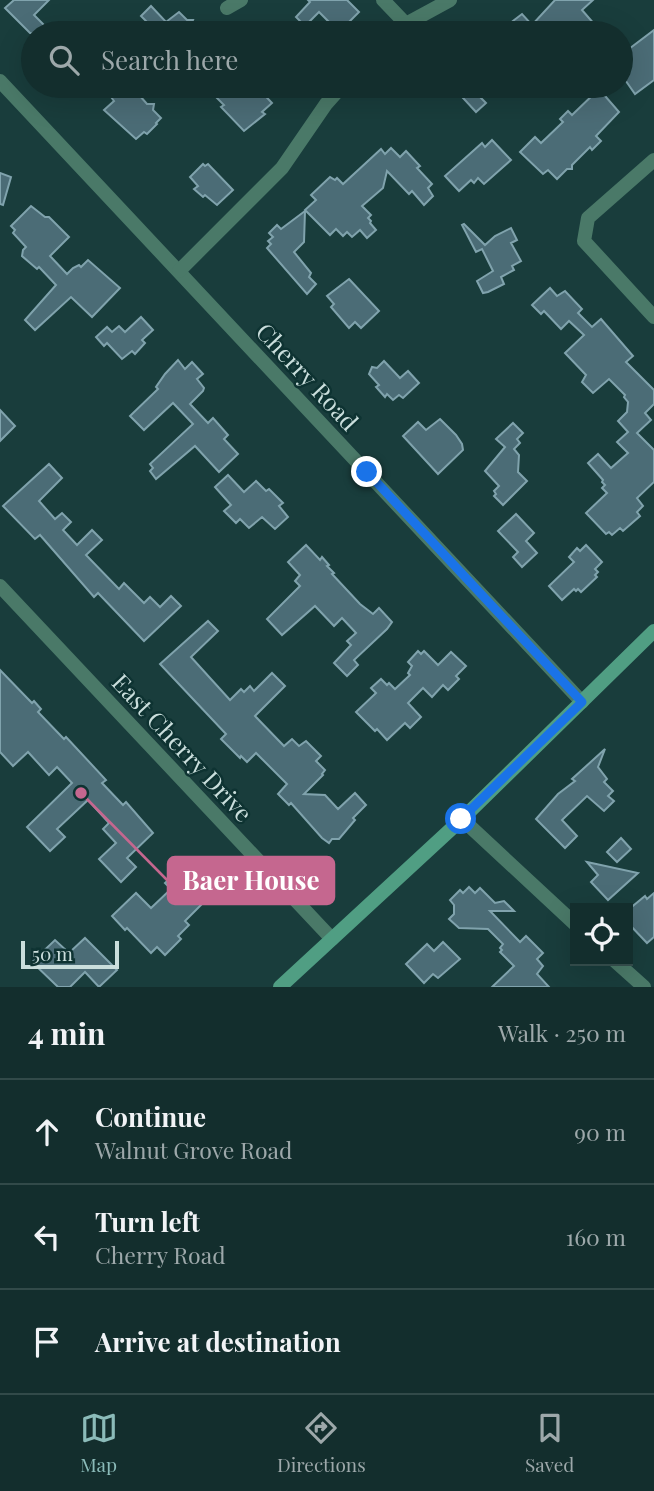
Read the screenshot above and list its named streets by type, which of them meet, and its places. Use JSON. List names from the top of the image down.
{
  "streets": {
    "street": ["Cherry Road", "East Cherry Drive"]
  },
  "places": ["Baer House"],
  "scale_bar": "50 m",
  "page": {
    "search": "Search here",
    "scale": "50 m",
    "heading": ["4 min", "Walk · 250 m"],
    "list": [
      ["Continue", "Walnut Grove Road", "90 m"],
      ["Turn left", "Cherry Road", "160 m"],
      "Arrive at destination"
    ],
    "nav": ["Map", "Directions", "Saved"]
  }
}
